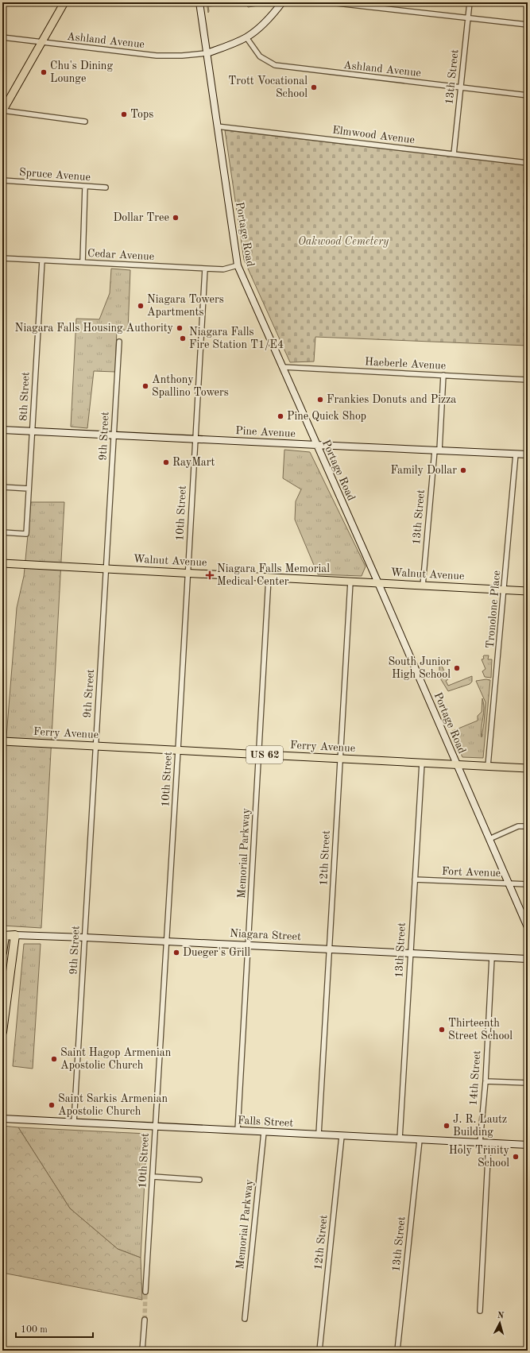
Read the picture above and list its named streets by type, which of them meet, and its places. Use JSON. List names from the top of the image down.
{
  "streets": {
    "highway": ["Niagara Street"],
    "main road": ["Walnut Avenue", "Ferry Avenue", "US 62"],
    "street": [
      "Ashland Avenue",
      "13th Street",
      "Elmwood Avenue",
      "Spruce Avenue",
      "Portage Road",
      "Cedar Avenue",
      "Haeberle Avenue",
      "8th Street",
      "Pine Avenue",
      "9th Street",
      "10th Street",
      "Tronolone Place",
      "Memorial Parkway",
      "12th Street",
      "Fort Avenue",
      "14th Street",
      "Falls Street"
    ]
  },
  "crossings": [
    ["Ashland Avenue", "13th Street"],
    ["Ashland Avenue", "Portage Road"],
    ["13th Street", "Elmwood Avenue"],
    ["13th Street", "Haeberle Avenue"],
    ["13th Street", "Pine Avenue"],
    ["13th Street", "Walnut Avenue"],
    ["13th Street", "Ferry Avenue"],
    ["13th Street", "Fort Avenue"],
    ["13th Street", "Niagara Street"],
    ["13th Street", "Falls Street"],
    ["Elmwood Avenue", "Portage Road"],
    ["Portage Road", "Cedar Avenue"],
    ["Portage Road", "Haeberle Avenue"],
    ["Portage Road", "Pine Avenue"],
    ["Portage Road", "Walnut Avenue"],
    ["Portage Road", "Ferry Avenue"],
    ["Portage Road", "Fort Avenue"],
    ["Cedar Avenue", "8th Street"],
    ["Cedar Avenue", "10th Street"],
    ["8th Street", "Pine Avenue"],
    ["Pine Avenue", "9th Street"],
    ["Pine Avenue", "10th Street"],
    ["Pine Avenue", "Tronolone Place"],
    ["9th Street", "Walnut Avenue"],
    ["9th Street", "Ferry Avenue"],
    ["9th Street", "Niagara Street"],
    ["9th Street", "Falls Street"],
    ["10th Street", "Walnut Avenue"],
    ["10th Street", "Ferry Avenue"],
    ["10th Street", "Niagara Street"],
    ["10th Street", "Falls Street"],
    ["Walnut Avenue", "Tronolone Place"],
    ["Walnut Avenue", "Memorial Parkway"],
    ["Walnut Avenue", "12th Street"],
    ["Tronolone Place", "Ferry Avenue"],
    ["Ferry Avenue", "Memorial Parkway"],
    ["Ferry Avenue", "12th Street"],
    ["Memorial Parkway", "Niagara Street"],
    ["Memorial Parkway", "Falls Street"],
    ["12th Street", "Niagara Street"],
    ["12th Street", "Falls Street"],
    ["Niagara Street", "14th Street"],
    ["14th Street", "Falls Street"]
  ],
  "parks": ["Oakwood Cemetery"],
  "places": {
    "other": [
      "Chu's Dining Lounge",
      "Trott Vocational School",
      "Tops",
      "Dollar Tree",
      "Niagara Towers Apartments",
      "Niagara Falls Housing Authority",
      "Niagara Falls Fire Station T1/E4",
      "Anthony Spallino Towers",
      "Frankies Donuts and Pizza",
      "Pine Quick Shop",
      "RayMart",
      "Family Dollar",
      "South Junior High School",
      "Dueger's Grill",
      "Thirteenth Street School",
      "Saint Hagop Armenian Apostolic Church",
      "Saint Sarkis Armenian Apostolic Church",
      "J. R. Lautz Building",
      "Holy Trinity School"
    ],
    "health": ["Niagara Falls Memorial Medical Center"]
  },
  "scale_bar": "100 m",
  "north": "top"
}
